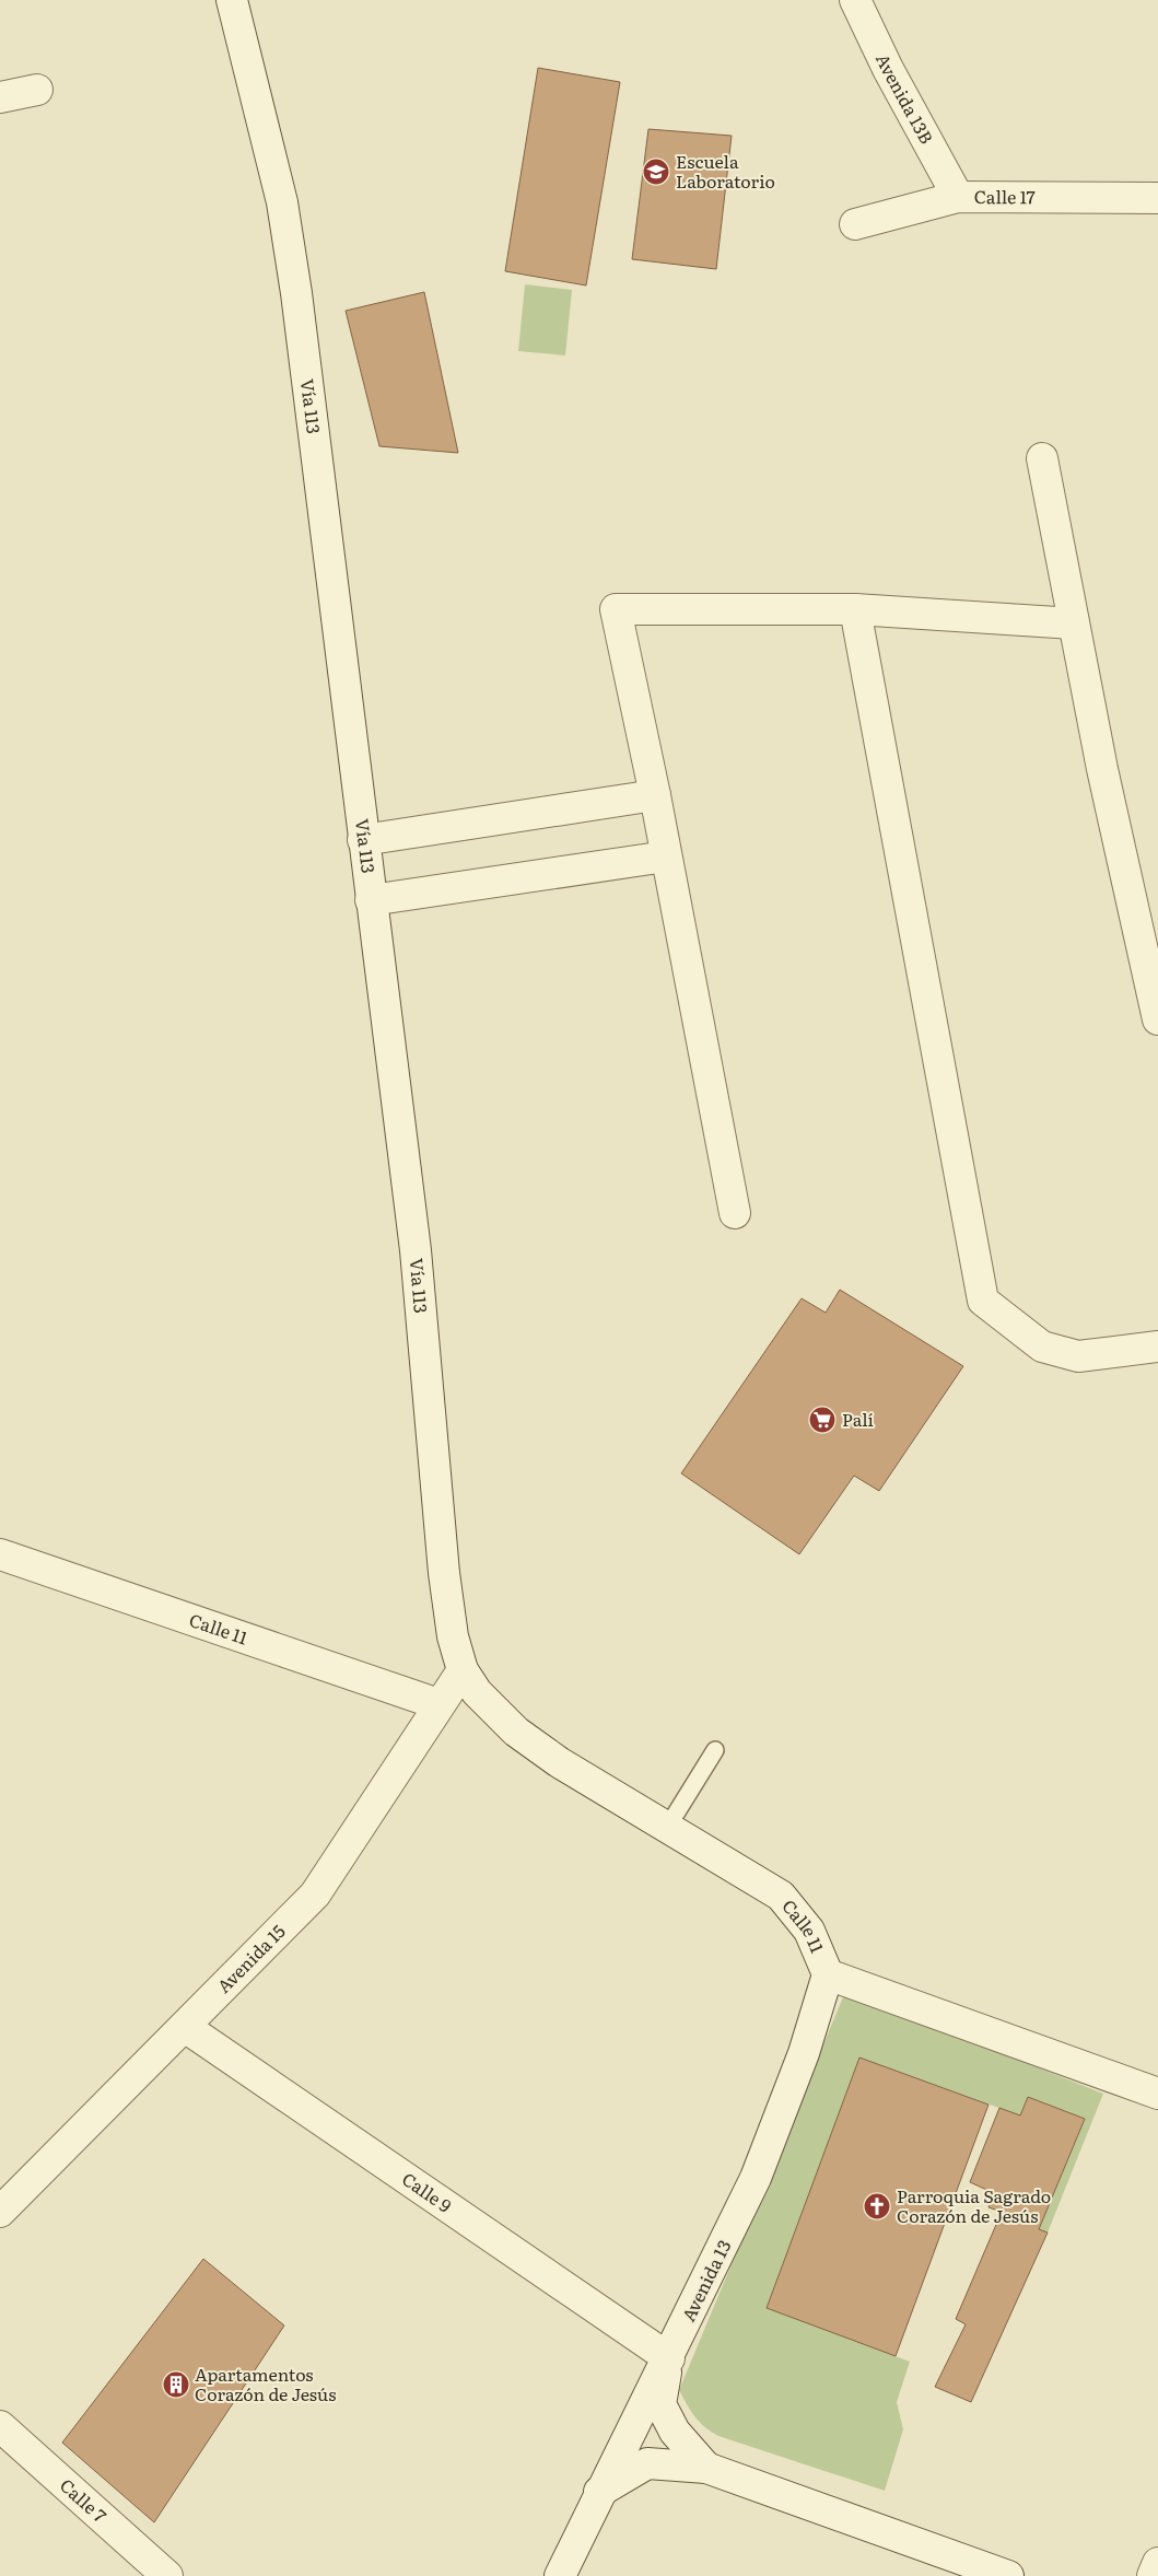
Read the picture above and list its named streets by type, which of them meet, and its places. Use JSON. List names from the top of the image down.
{
  "streets": {
    "street": [
      "Avenida 13B",
      "Calle 17",
      "Vía 113",
      "Calle 11",
      "Avenida 15",
      "Calle 9",
      "Avenida 13",
      "Calle 7"
    ]
  },
  "crossings": [
    ["Avenida 13B", "Calle 17"],
    ["Vía 113", "Calle 11"],
    ["Vía 113", "Avenida 15"],
    ["Calle 11", "Avenida 15"],
    ["Calle 11", "Avenida 13"],
    ["Avenida 15", "Calle 9"],
    ["Calle 9", "Avenida 13"]
  ],
  "places": {
    "school or university": ["Escuela Laboratorio"],
    "supermarket": ["Palí"],
    "church": ["Parroquia Sagrado Corazón de Jesús"],
    "building": ["Apartamentos Corazón de Jesús"]
  }
}
